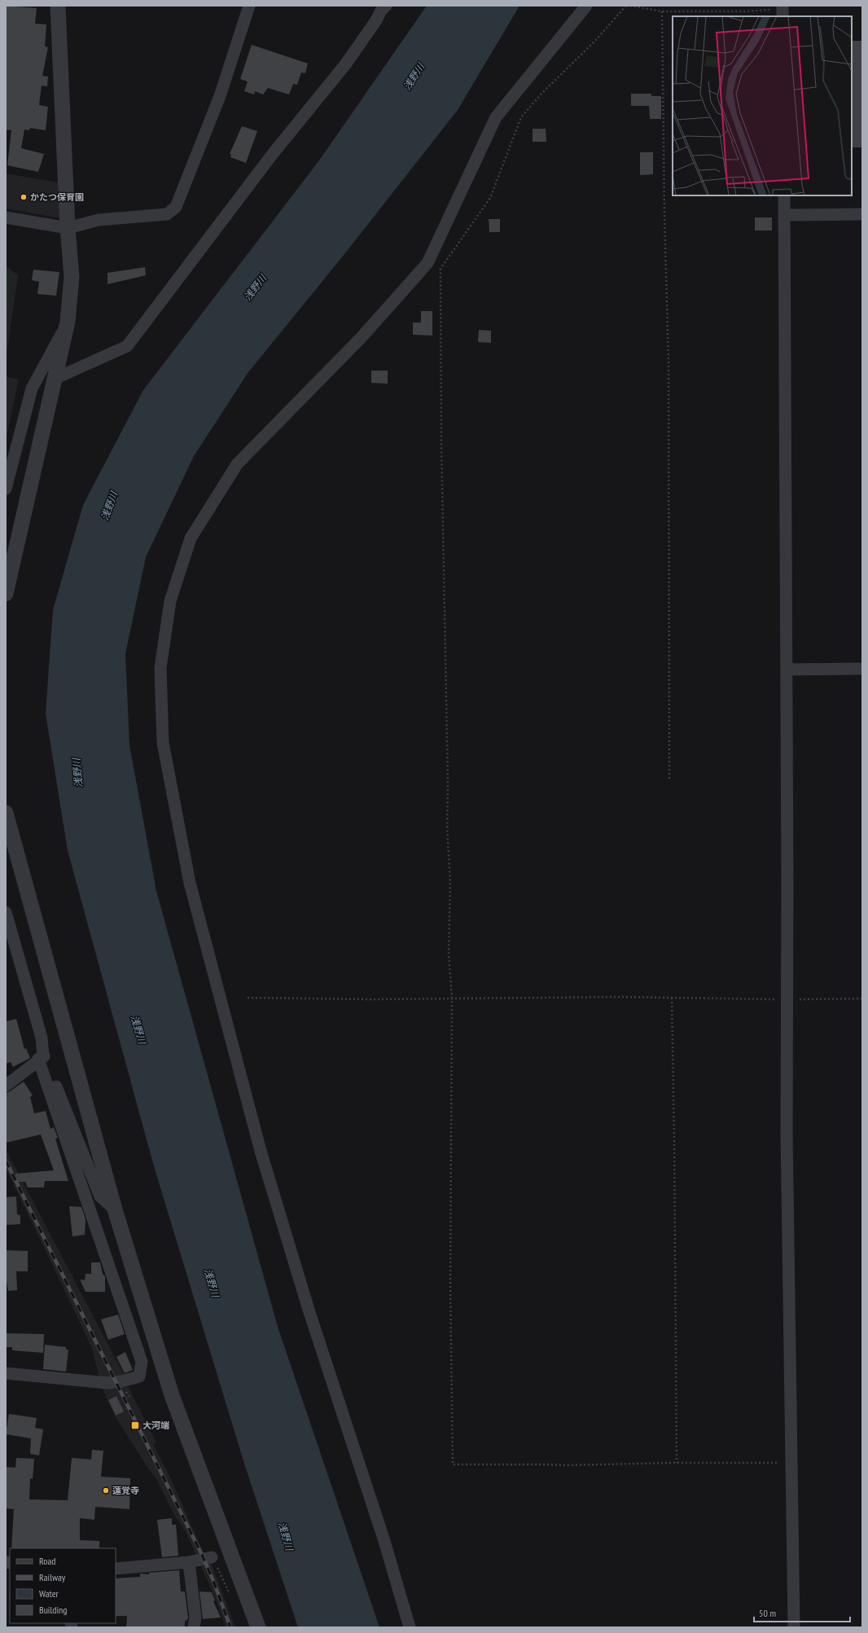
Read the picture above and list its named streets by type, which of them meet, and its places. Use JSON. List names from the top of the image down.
{
  "water": ["浅野川"],
  "places": {
    "other": ["かたつ保育園", "蓮覚寺"],
    "transit": ["大河端"]
  },
  "legend": [
    "Road",
    "Railway",
    "Water",
    "Building"
  ],
  "scale_bar": "50 m"
}
